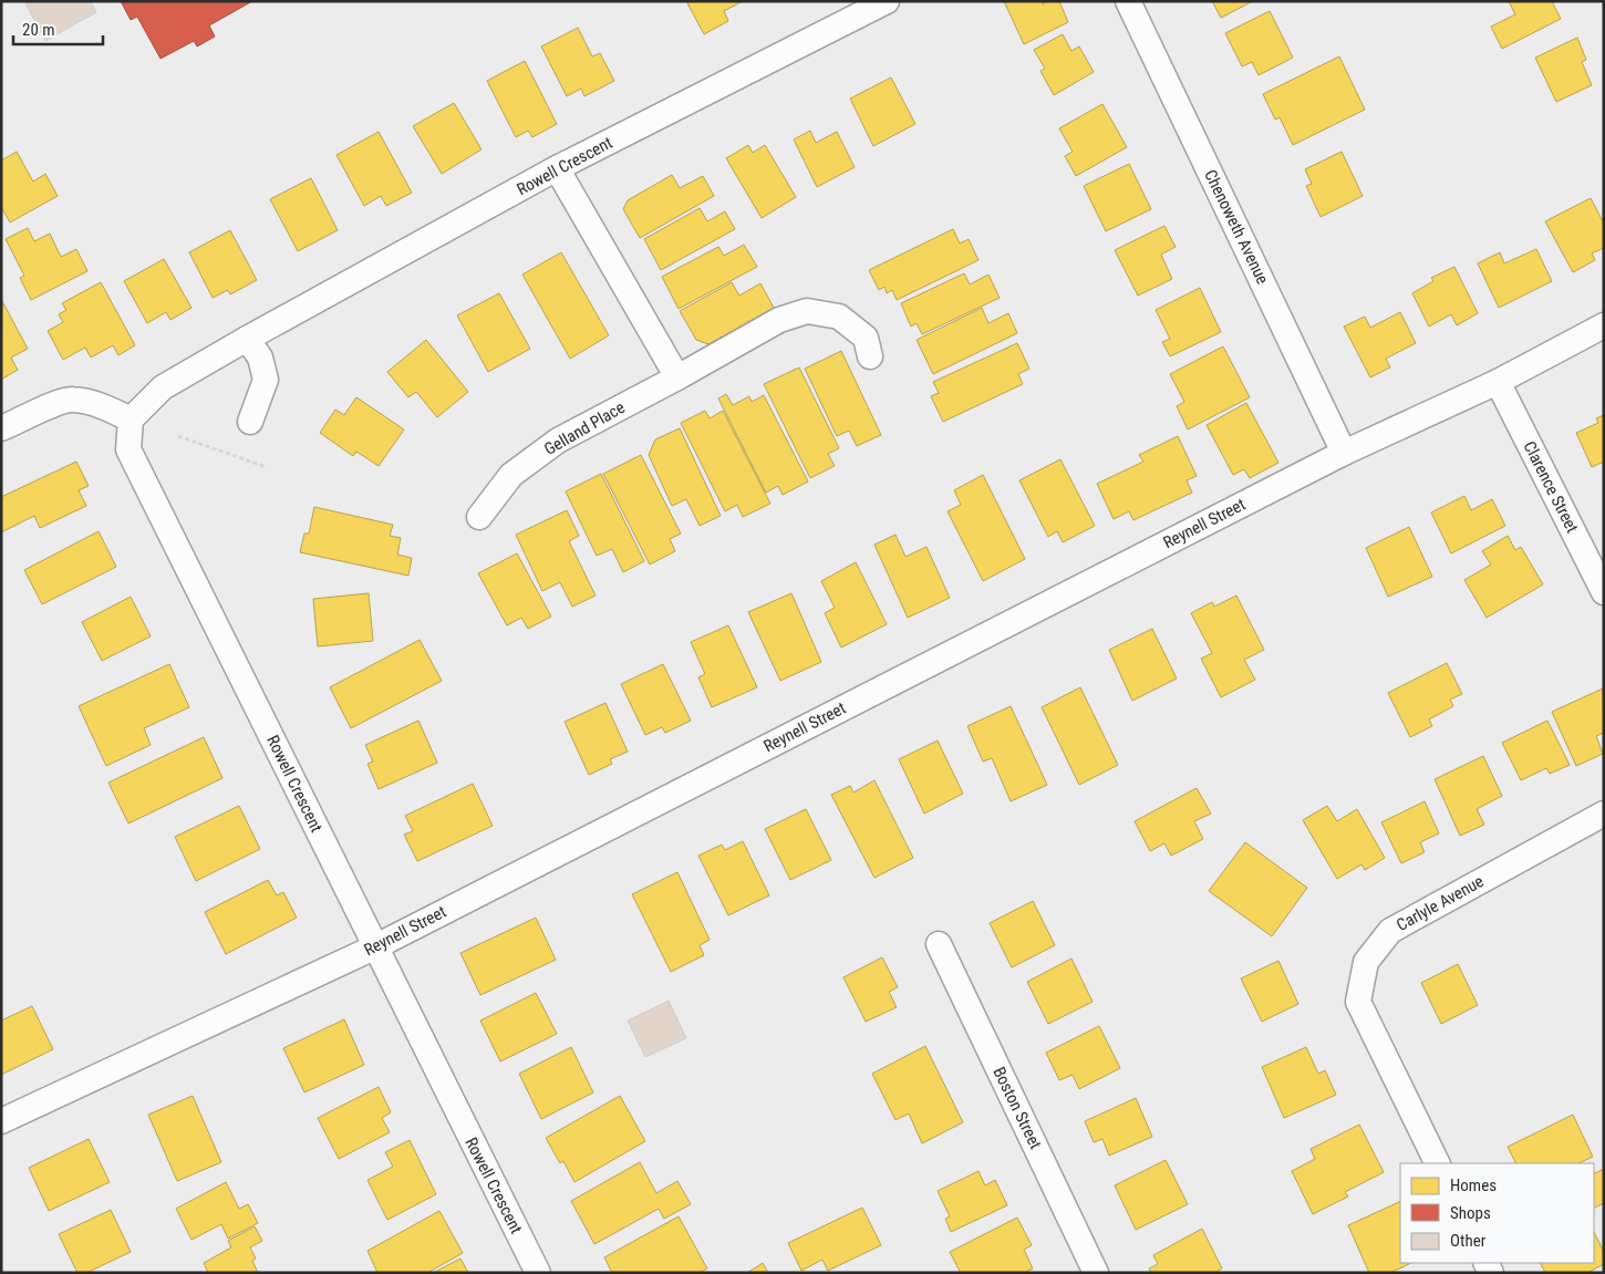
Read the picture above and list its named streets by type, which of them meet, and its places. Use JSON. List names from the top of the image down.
{
  "streets": {
    "street": [
      "Rowell Crescent",
      "Chenoweth Avenue",
      "Gelland Place",
      "Clarence Street",
      "Reynell Street",
      "Carlyle Avenue",
      "Boston Street"
    ]
  },
  "crossings": [
    ["Rowell Crescent", "Reynell Street"],
    ["Chenoweth Avenue", "Reynell Street"],
    ["Clarence Street", "Reynell Street"]
  ],
  "legend": ["Homes", "Shops", "Other"],
  "scale_bar": "20 m"
}
